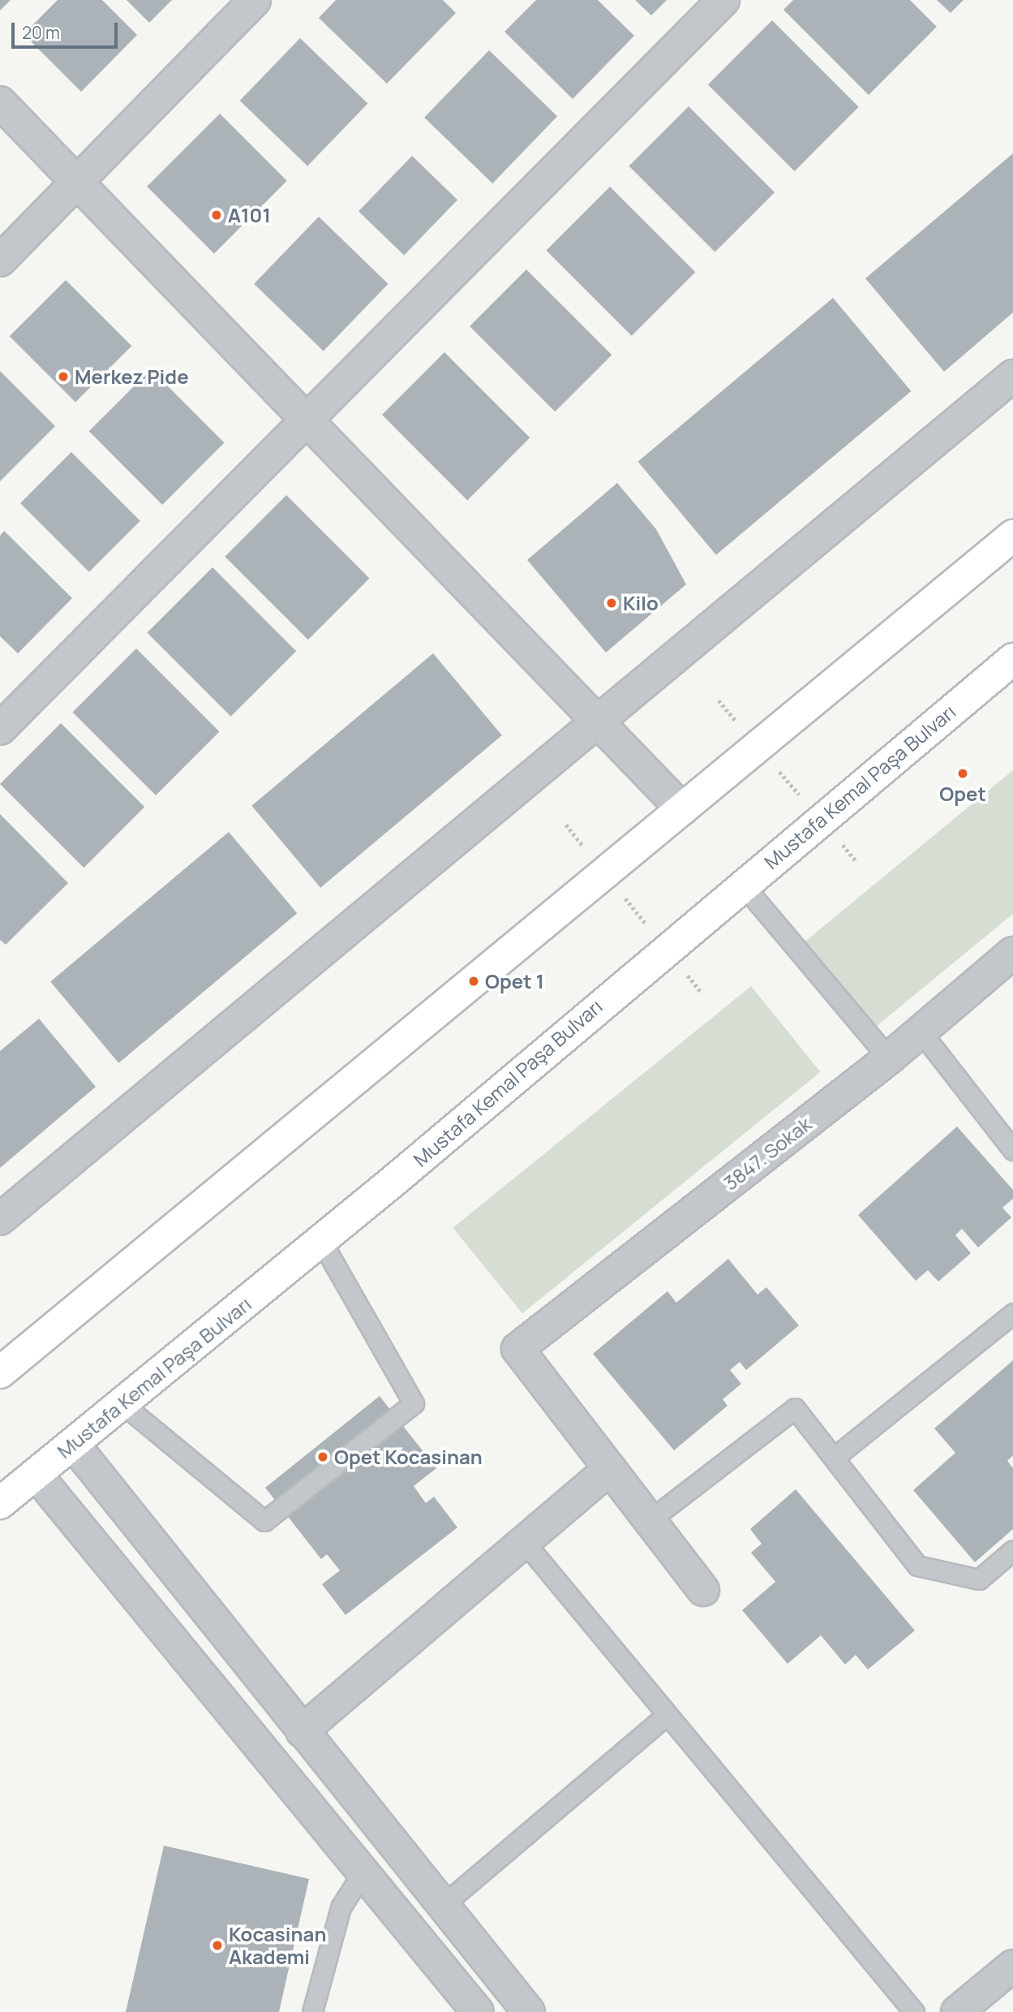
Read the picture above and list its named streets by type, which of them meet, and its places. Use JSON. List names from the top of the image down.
{
  "streets": {
    "main road": ["Mustafa Kemal Paşa Bulvarı"],
    "street": ["3847. Sokak"]
  },
  "places": [
    "A101",
    "Merkez Pide",
    "Kilo",
    "Opet",
    "Opet 1",
    "Opet Kocasinan",
    "Kocasinan Akademi"
  ],
  "scale_bar": "20 m"
}
